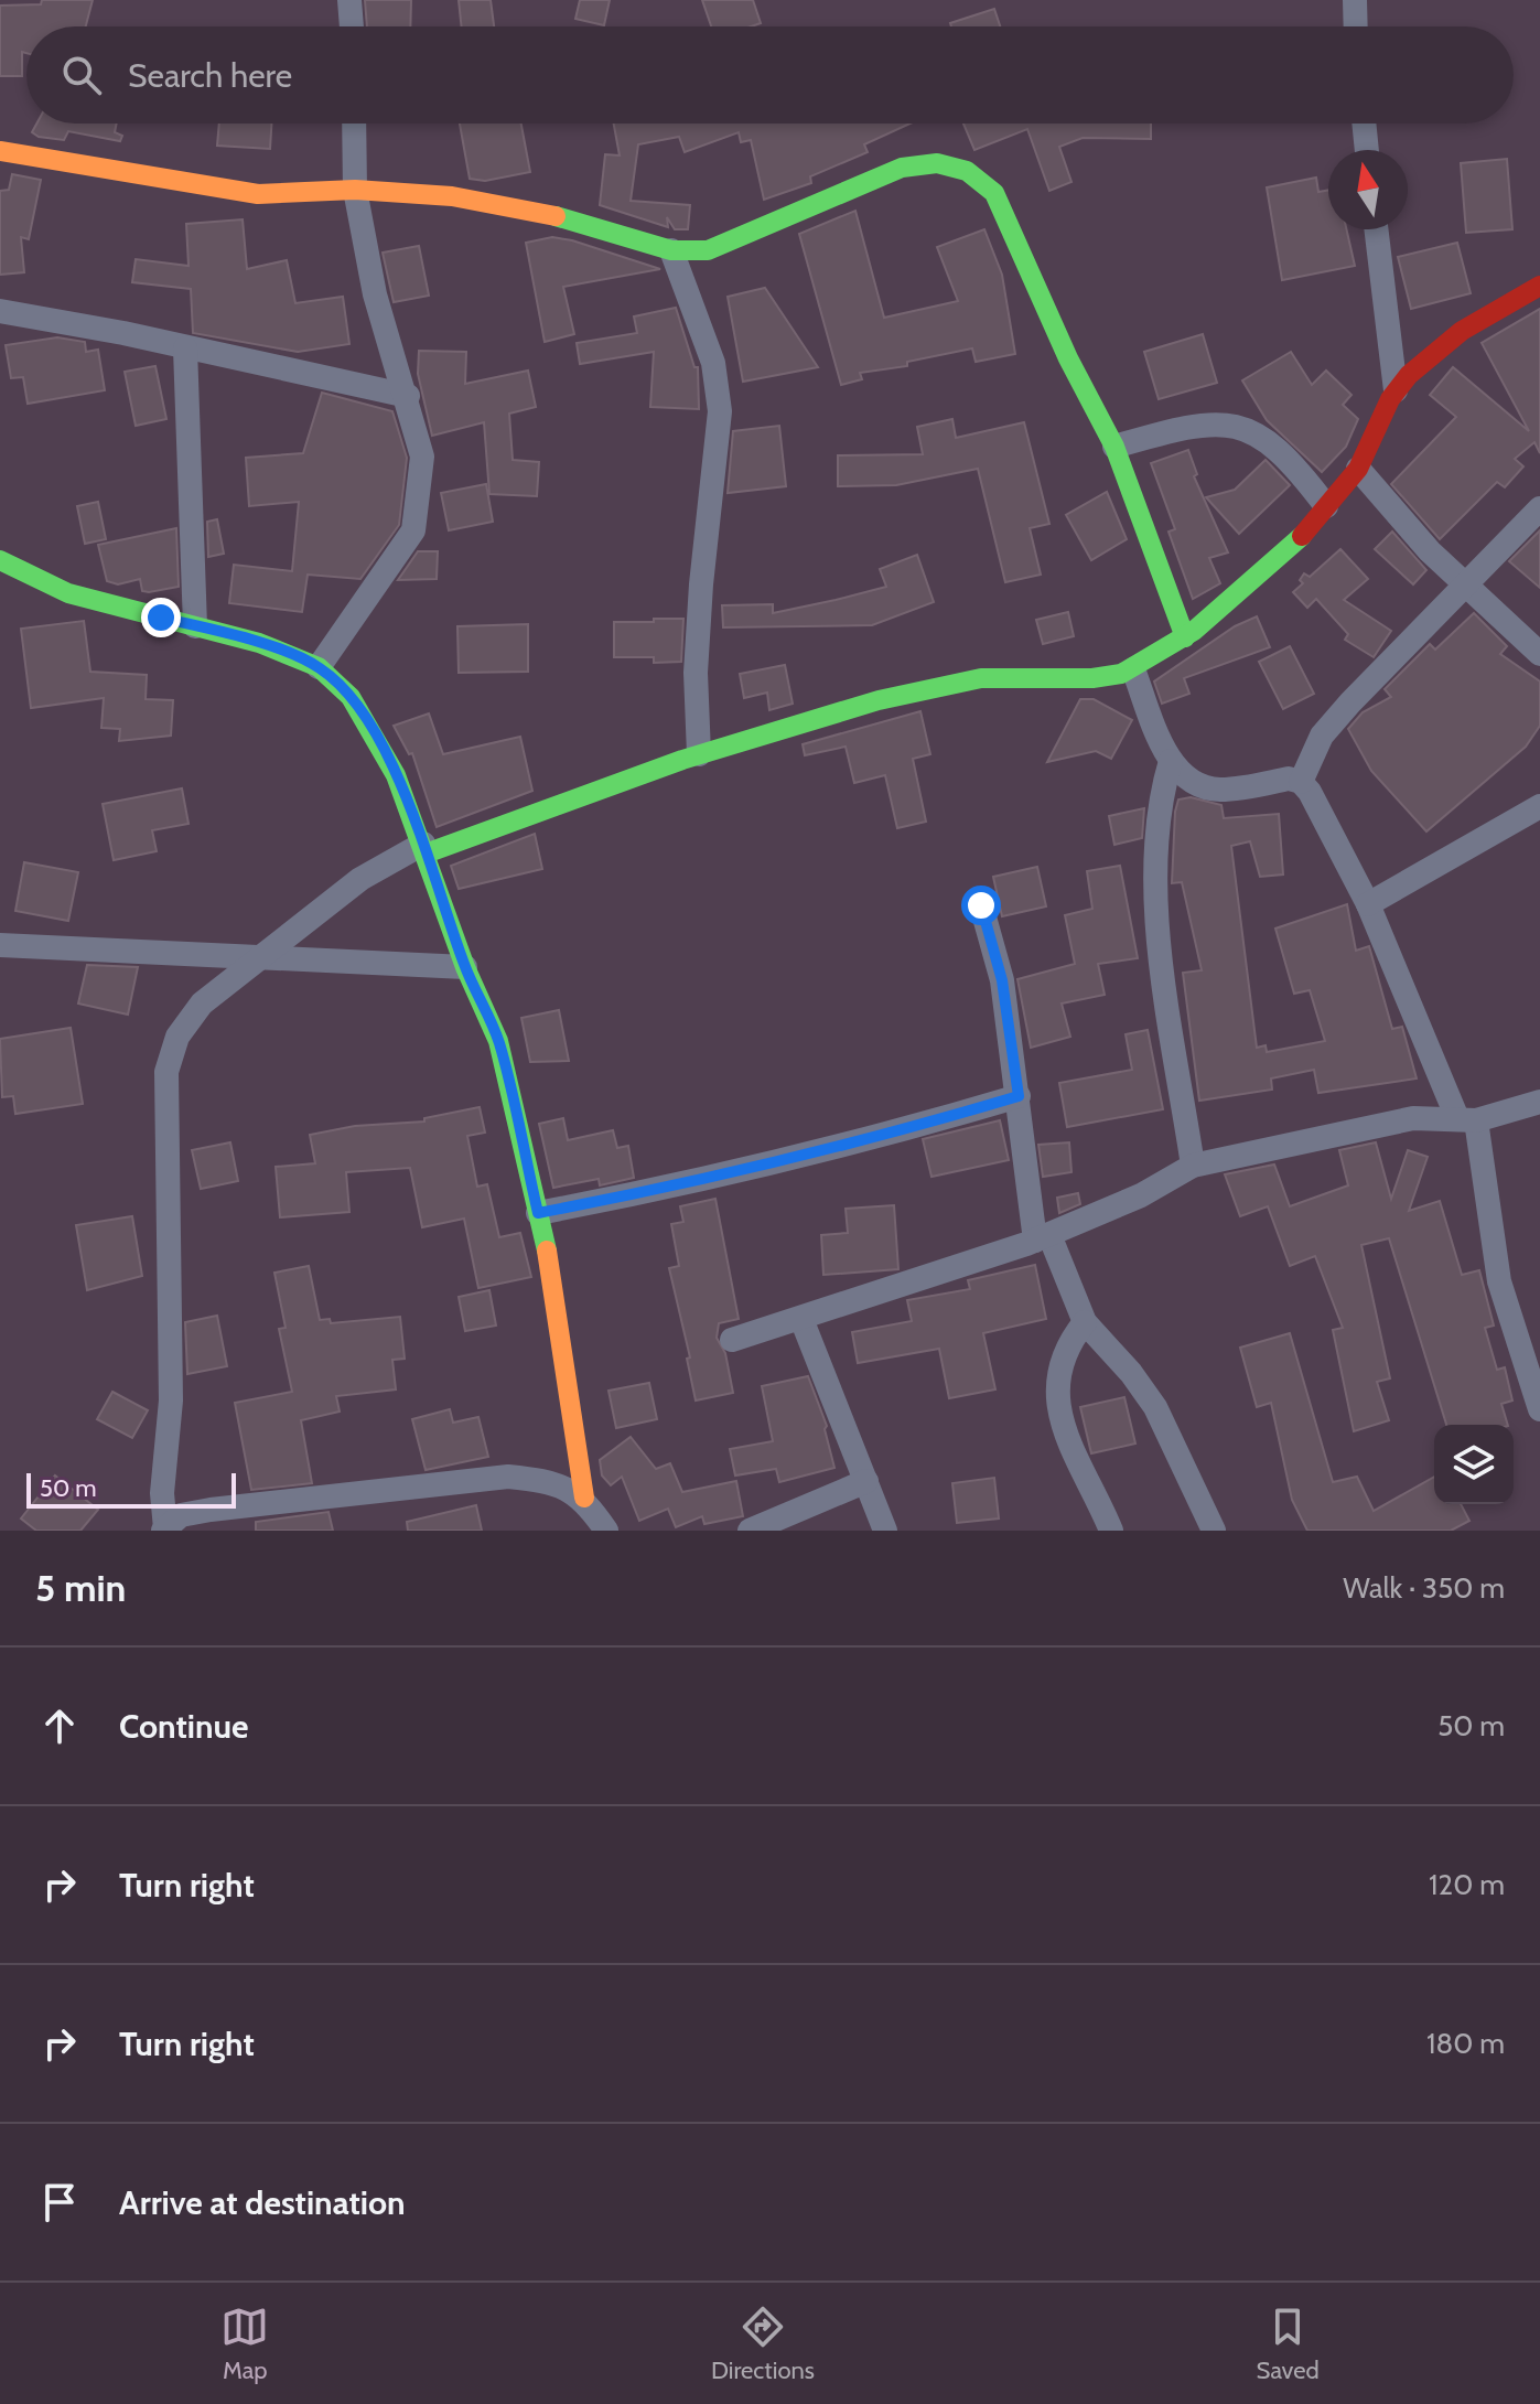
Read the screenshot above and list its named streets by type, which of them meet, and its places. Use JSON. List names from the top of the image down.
{
  "scale_bar": "50 m",
  "north": "top",
  "page": {
    "search": "Search here",
    "scale": "50 m",
    "heading": ["5 min", "Walk · 350 m"],
    "list": [
      ["Continue", "50 m"],
      ["Turn right", "120 m"],
      ["Turn right", "180 m"],
      "Arrive at destination"
    ],
    "nav": ["Map", "Directions", "Saved"]
  }
}
